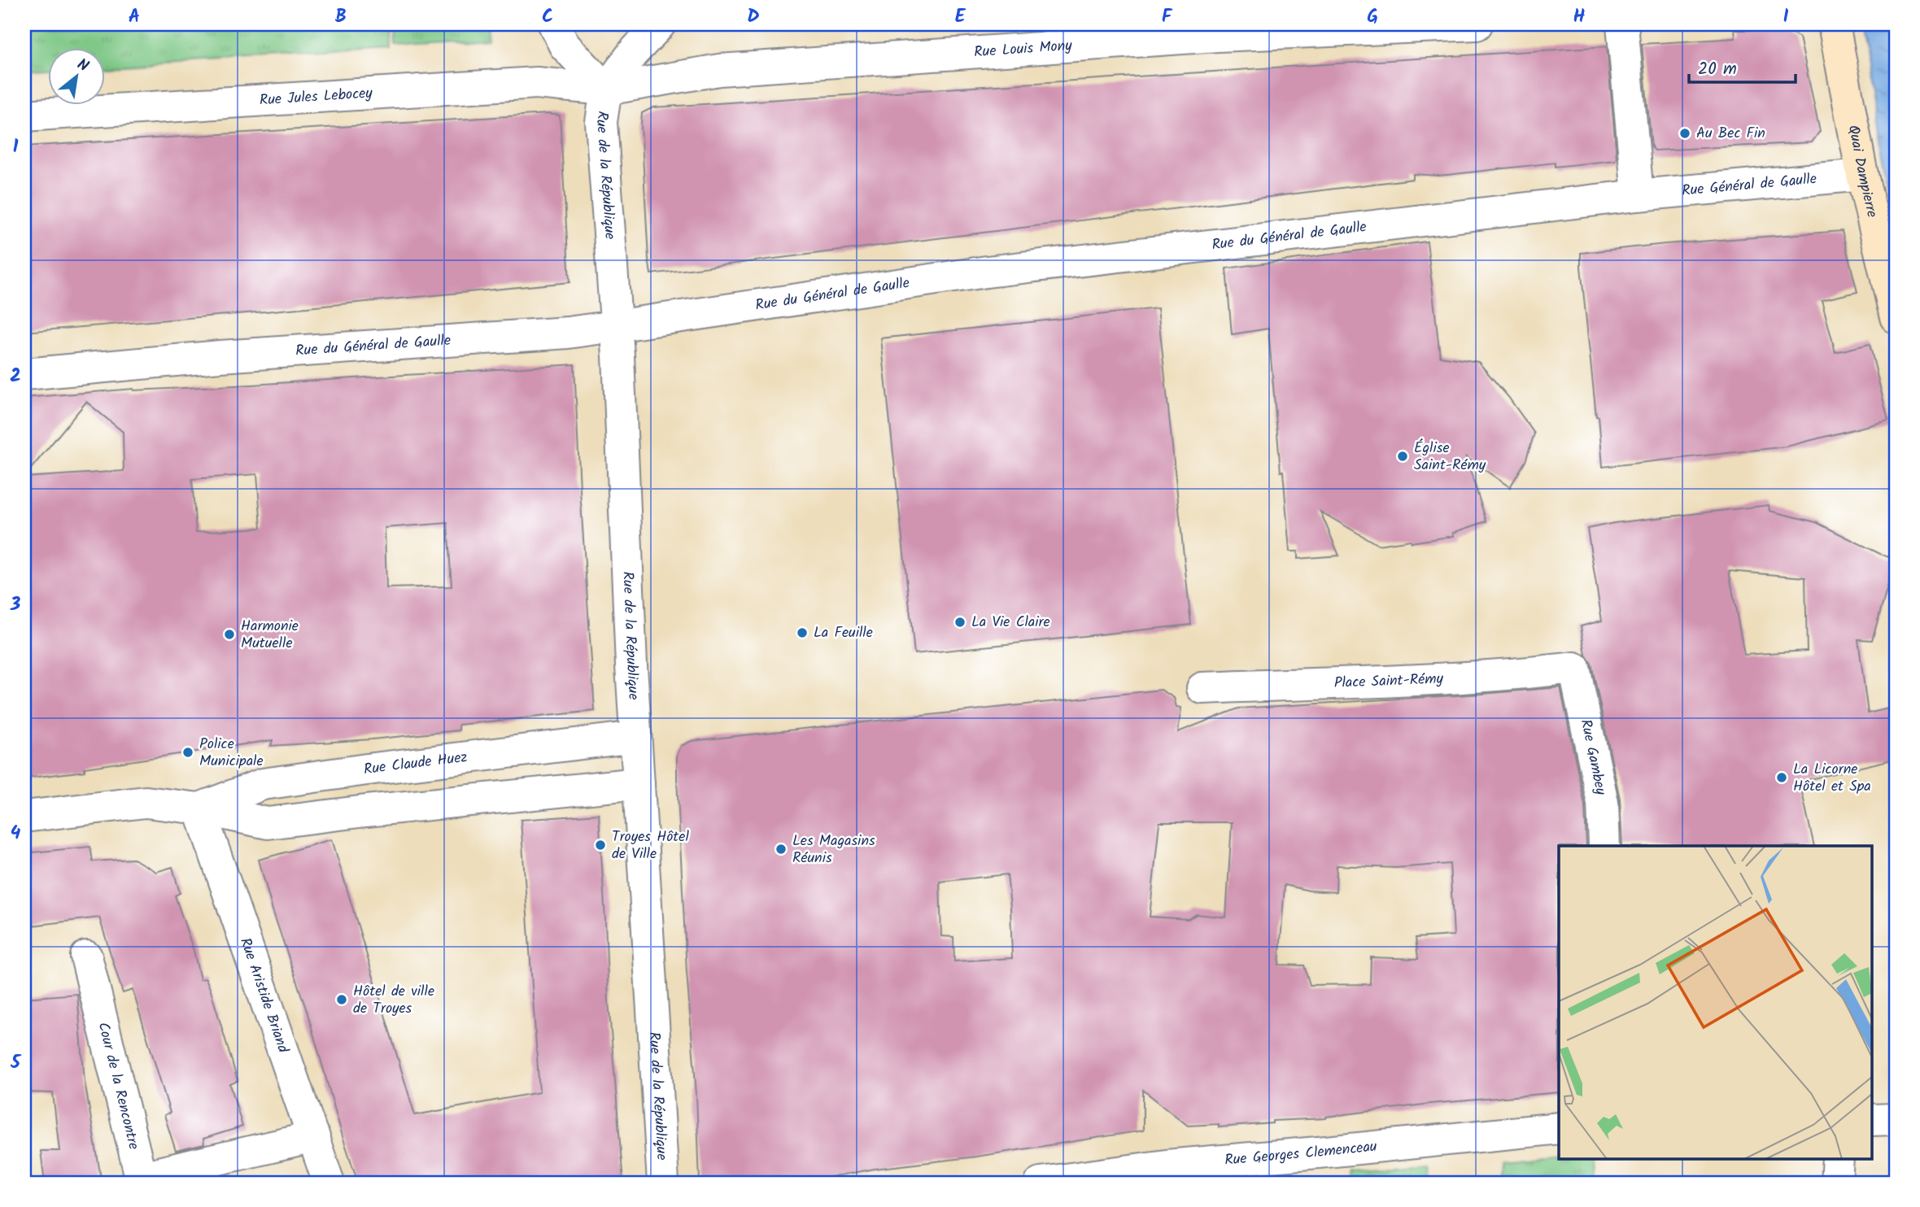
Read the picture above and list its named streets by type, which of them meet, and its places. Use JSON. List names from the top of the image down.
{
  "streets": {
    "main road": ["Quai Dampierre"],
    "street": [
      "Rue Louis Mony",
      "Rue Jules Lebocey",
      "Rue de la République",
      "Rue Général de Gaulle",
      "Rue du Général de Gaulle",
      "Place Saint-Rémy",
      "Rue Gambey",
      "Rue Claude Huez",
      "Rue Aristide Briand",
      "Cour de la Rencontre",
      "Rue Georges Clemenceau"
    ]
  },
  "crossings": [
    ["Rue Louis Mony", "Rue Jules Lebocey"],
    ["Rue Louis Mony", "Rue de la République"],
    ["Rue Jules Lebocey", "Rue de la République"],
    ["Quai Dampierre", "Rue Général de Gaulle"],
    ["Rue de la République", "Rue du Général de Gaulle"],
    ["Rue de la République", "Rue Claude Huez"],
    ["Rue Général de Gaulle", "Rue du Général de Gaulle"],
    ["Place Saint-Rémy", "Rue Gambey"],
    ["Rue Claude Huez", "Rue Aristide Briand"],
    ["Rue Aristide Briand", "Cour de la Rencontre"]
  ],
  "places": [
    "Au Bec Fin",
    "Église Saint-Rémy",
    "La Vie Claire",
    "La Feuille",
    "Harmonie Mutuelle",
    "Police Municipale",
    "La Licorne Hôtel et Spa",
    "Troyes Hôtel de Ville",
    "Les Magasins Réunis",
    "Hôtel de ville de Troyes"
  ],
  "scale_bar": "20 m",
  "north": "top right",
  "grid": {
    "columns": [
      "A",
      "B",
      "C",
      "D",
      "E",
      "F",
      "G",
      "H",
      "I"
    ],
    "rows": [
      "1",
      "2",
      "3",
      "4",
      "5"
    ]
  }
}
